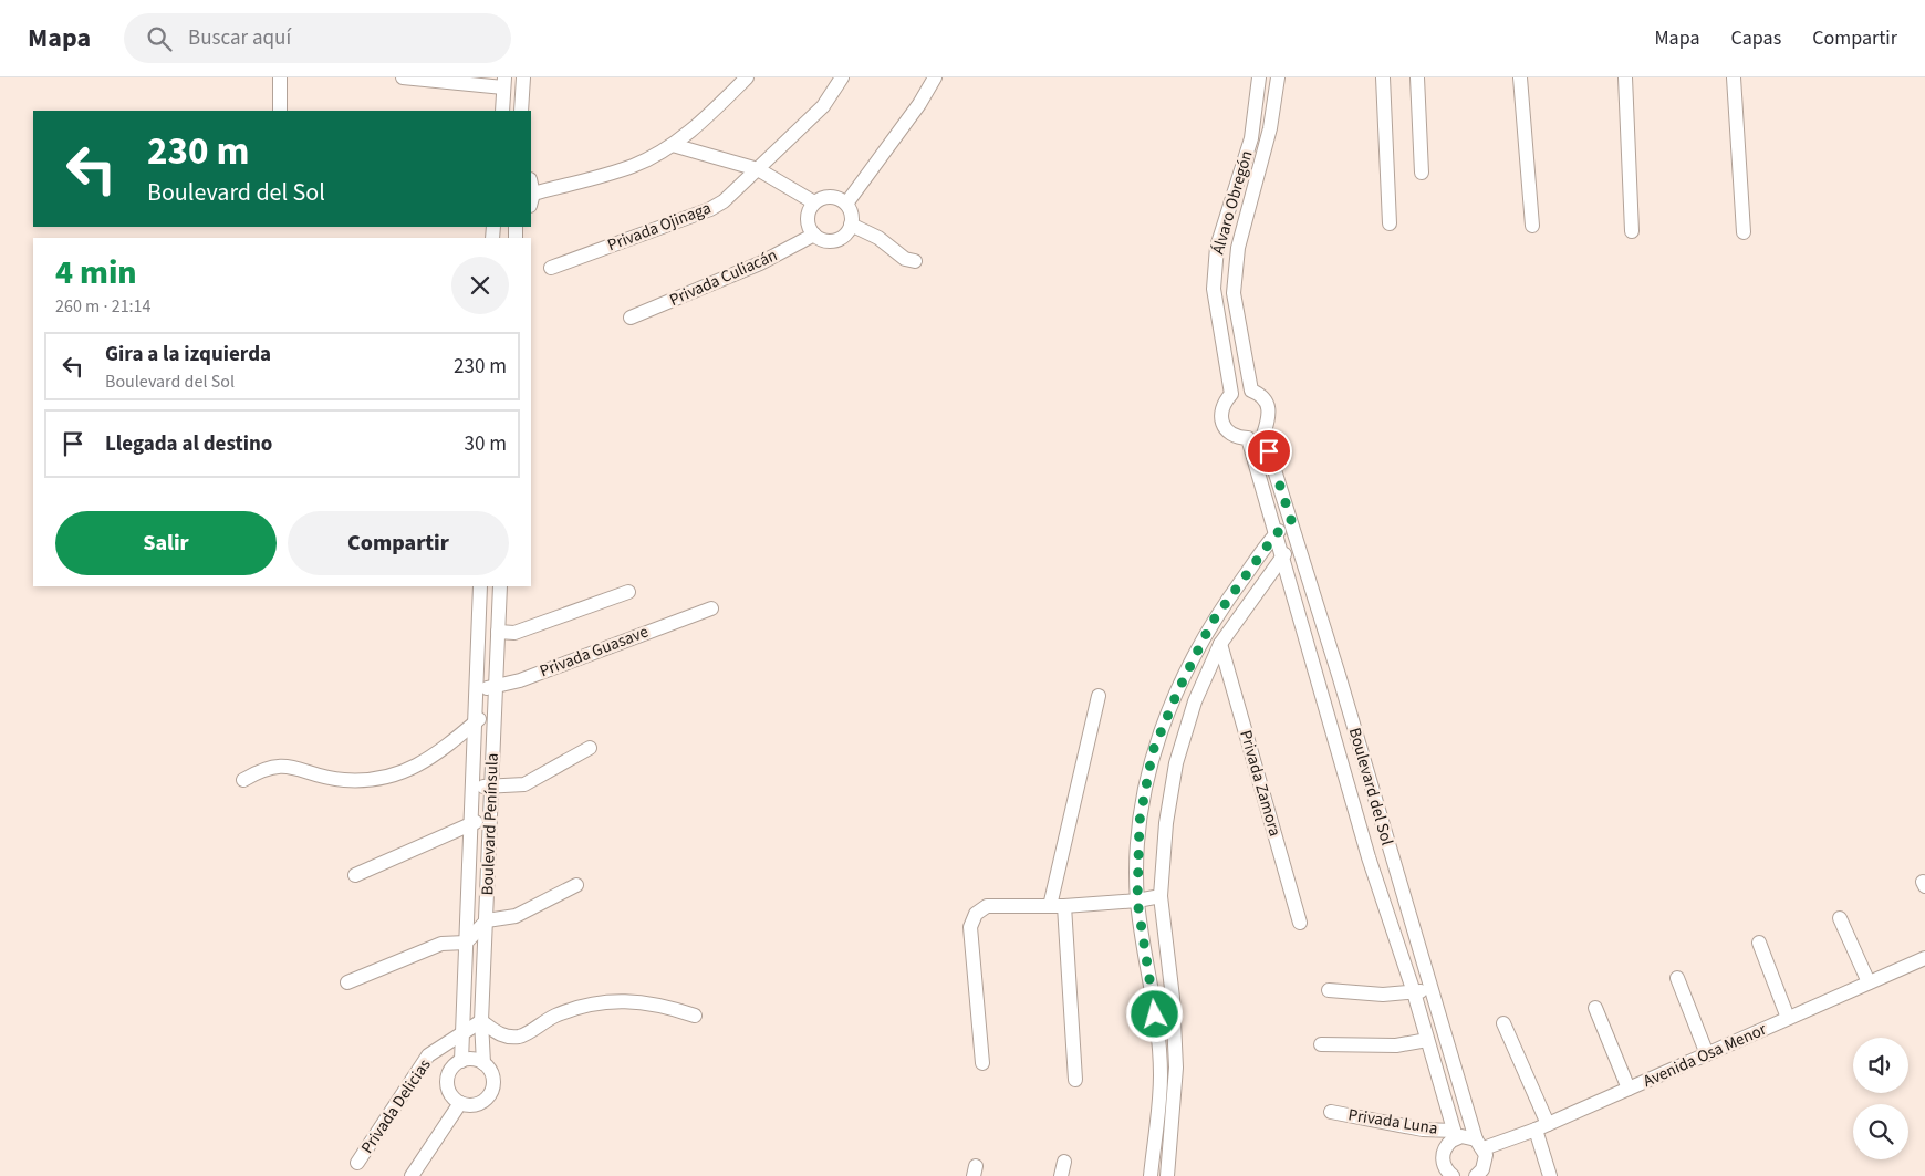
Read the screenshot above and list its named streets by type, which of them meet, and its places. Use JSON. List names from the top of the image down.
{
  "streets": {
    "street": [
      "Álvaro Obregón",
      "Privada Ojinaga",
      "Privada Culiacán",
      "Privada Guasave",
      "Privada Zamora",
      "Boulevard del Sol",
      "Boulevard Península",
      "Avenida Osa Menor",
      "Privada Delicias",
      "Privada Luna"
    ]
  },
  "crossings": [
    ["Álvaro Obregón", "Boulevard del Sol"],
    ["Privada Guasave", "Boulevard Península"],
    ["Boulevard del Sol", "Avenida Osa Menor"],
    ["Boulevard del Sol", "Privada Luna"],
    ["Boulevard Península", "Privada Delicias"],
    ["Avenida Osa Menor", "Privada Luna"]
  ],
  "page": {
    "header": "Mapa",
    "search": "Buscar aquí",
    "nav": ["Mapa", "Capas", "Compartir"],
    "turn": ["230 m", "Boulevard del Sol"],
    "heading": ["4 min", "260 m · 21:14"],
    "list": [
      {
        "name": "Gira a la izquierda",
        "note": "Boulevard del Sol",
        "value": "230 m"
      },
      {
        "name": "Llegada al destino",
        "value": "30 m"
      }
    ],
    "buttons": ["Salir", "Compartir"]
  }
}
